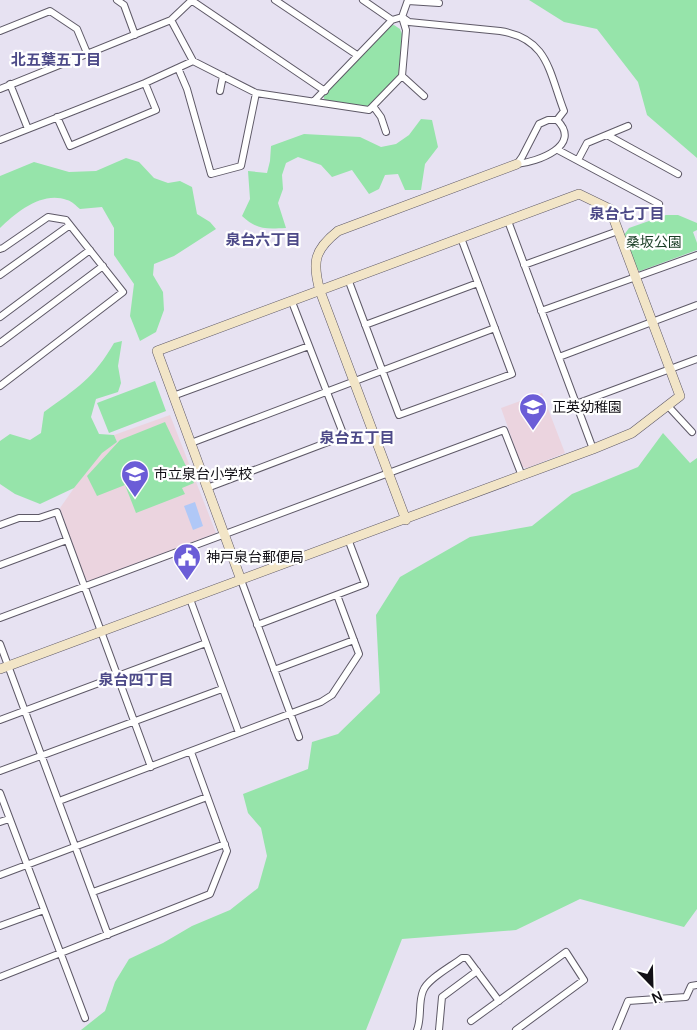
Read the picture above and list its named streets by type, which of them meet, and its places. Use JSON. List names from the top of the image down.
{
  "districts": [
    "北五葉五丁目",
    "泉台七丁目",
    "泉台六丁目",
    "泉台五丁目",
    "泉台四丁目"
  ],
  "parks": ["桑坂公園"],
  "places": {
    "school or university": ["正英幼稚園", "市立泉台小学校"],
    "public building": ["神戸泉台郵便局"]
  },
  "north": "bottom right"
}
